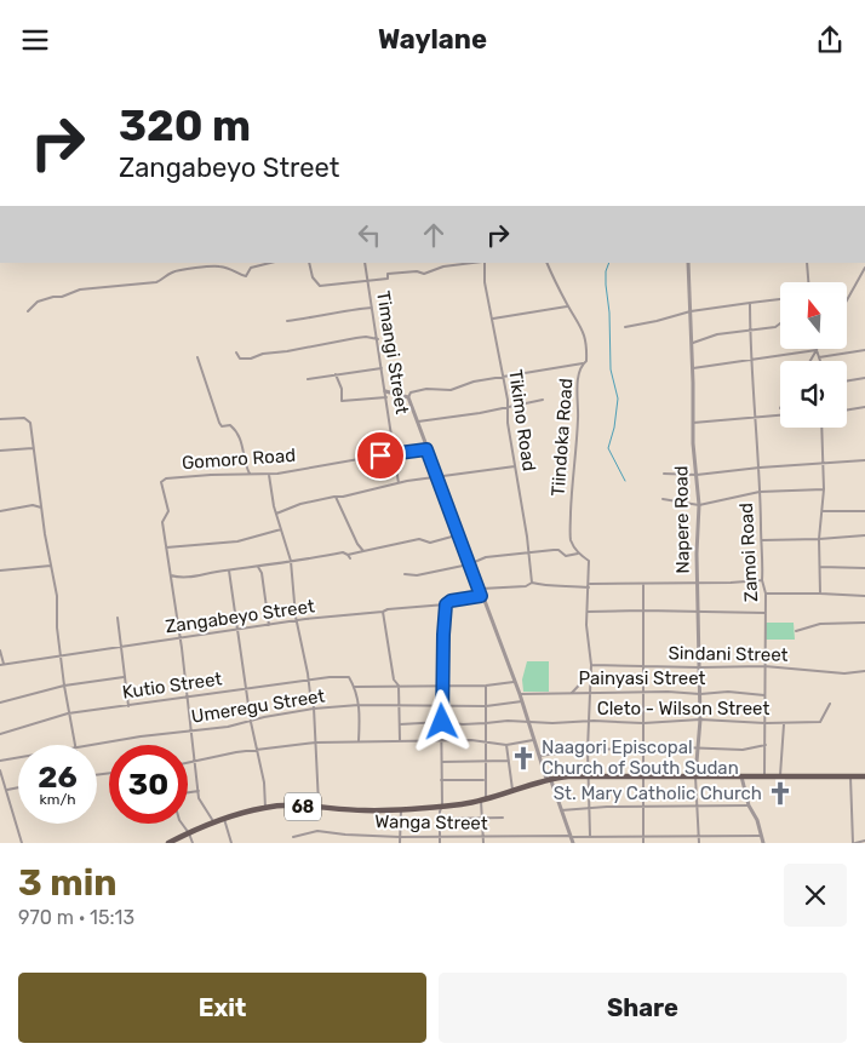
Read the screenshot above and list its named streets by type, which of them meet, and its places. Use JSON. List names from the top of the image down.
{
  "streets": {
    "main road": ["68"],
    "street": [
      "Timangi Street",
      "Tikimo Road",
      "Tiindoka Road",
      "Gomoro Road",
      "Napere Road",
      "Zamoi Road",
      "Zangabeyo Street",
      "Sindani Street",
      "Painyasi Street",
      "Kutio Street",
      "Umeregu Street",
      "Cleto - Wilson Street",
      "Wanga Street"
    ]
  },
  "crossings": [
    ["Timangi Street", "Gomoro Road"],
    ["Napere Road", "Sindani Street"],
    ["Napere Road", "Painyasi Street"],
    ["Napere Road", "Cleto - Wilson Street"],
    ["Napere Road", "68"],
    ["Zamoi Road", "Sindani Street"],
    ["Zamoi Road", "Painyasi Street"],
    ["Zamoi Road", "Cleto - Wilson Street"],
    ["Zamoi Road", "68"]
  ],
  "places": {
    "church": ["Naagori Episcopal Church of South Sudan", "St. Mary Catholic Church"]
  },
  "north": "top",
  "page": {
    "header": "Waylane",
    "turn": ["320 m", "Zangabeyo Street"],
    "speed": "26 km/h",
    "limit": "30",
    "heading": ["3 min", "970 m · 15:13"],
    "buttons": ["Exit", "Share"]
  }
}
